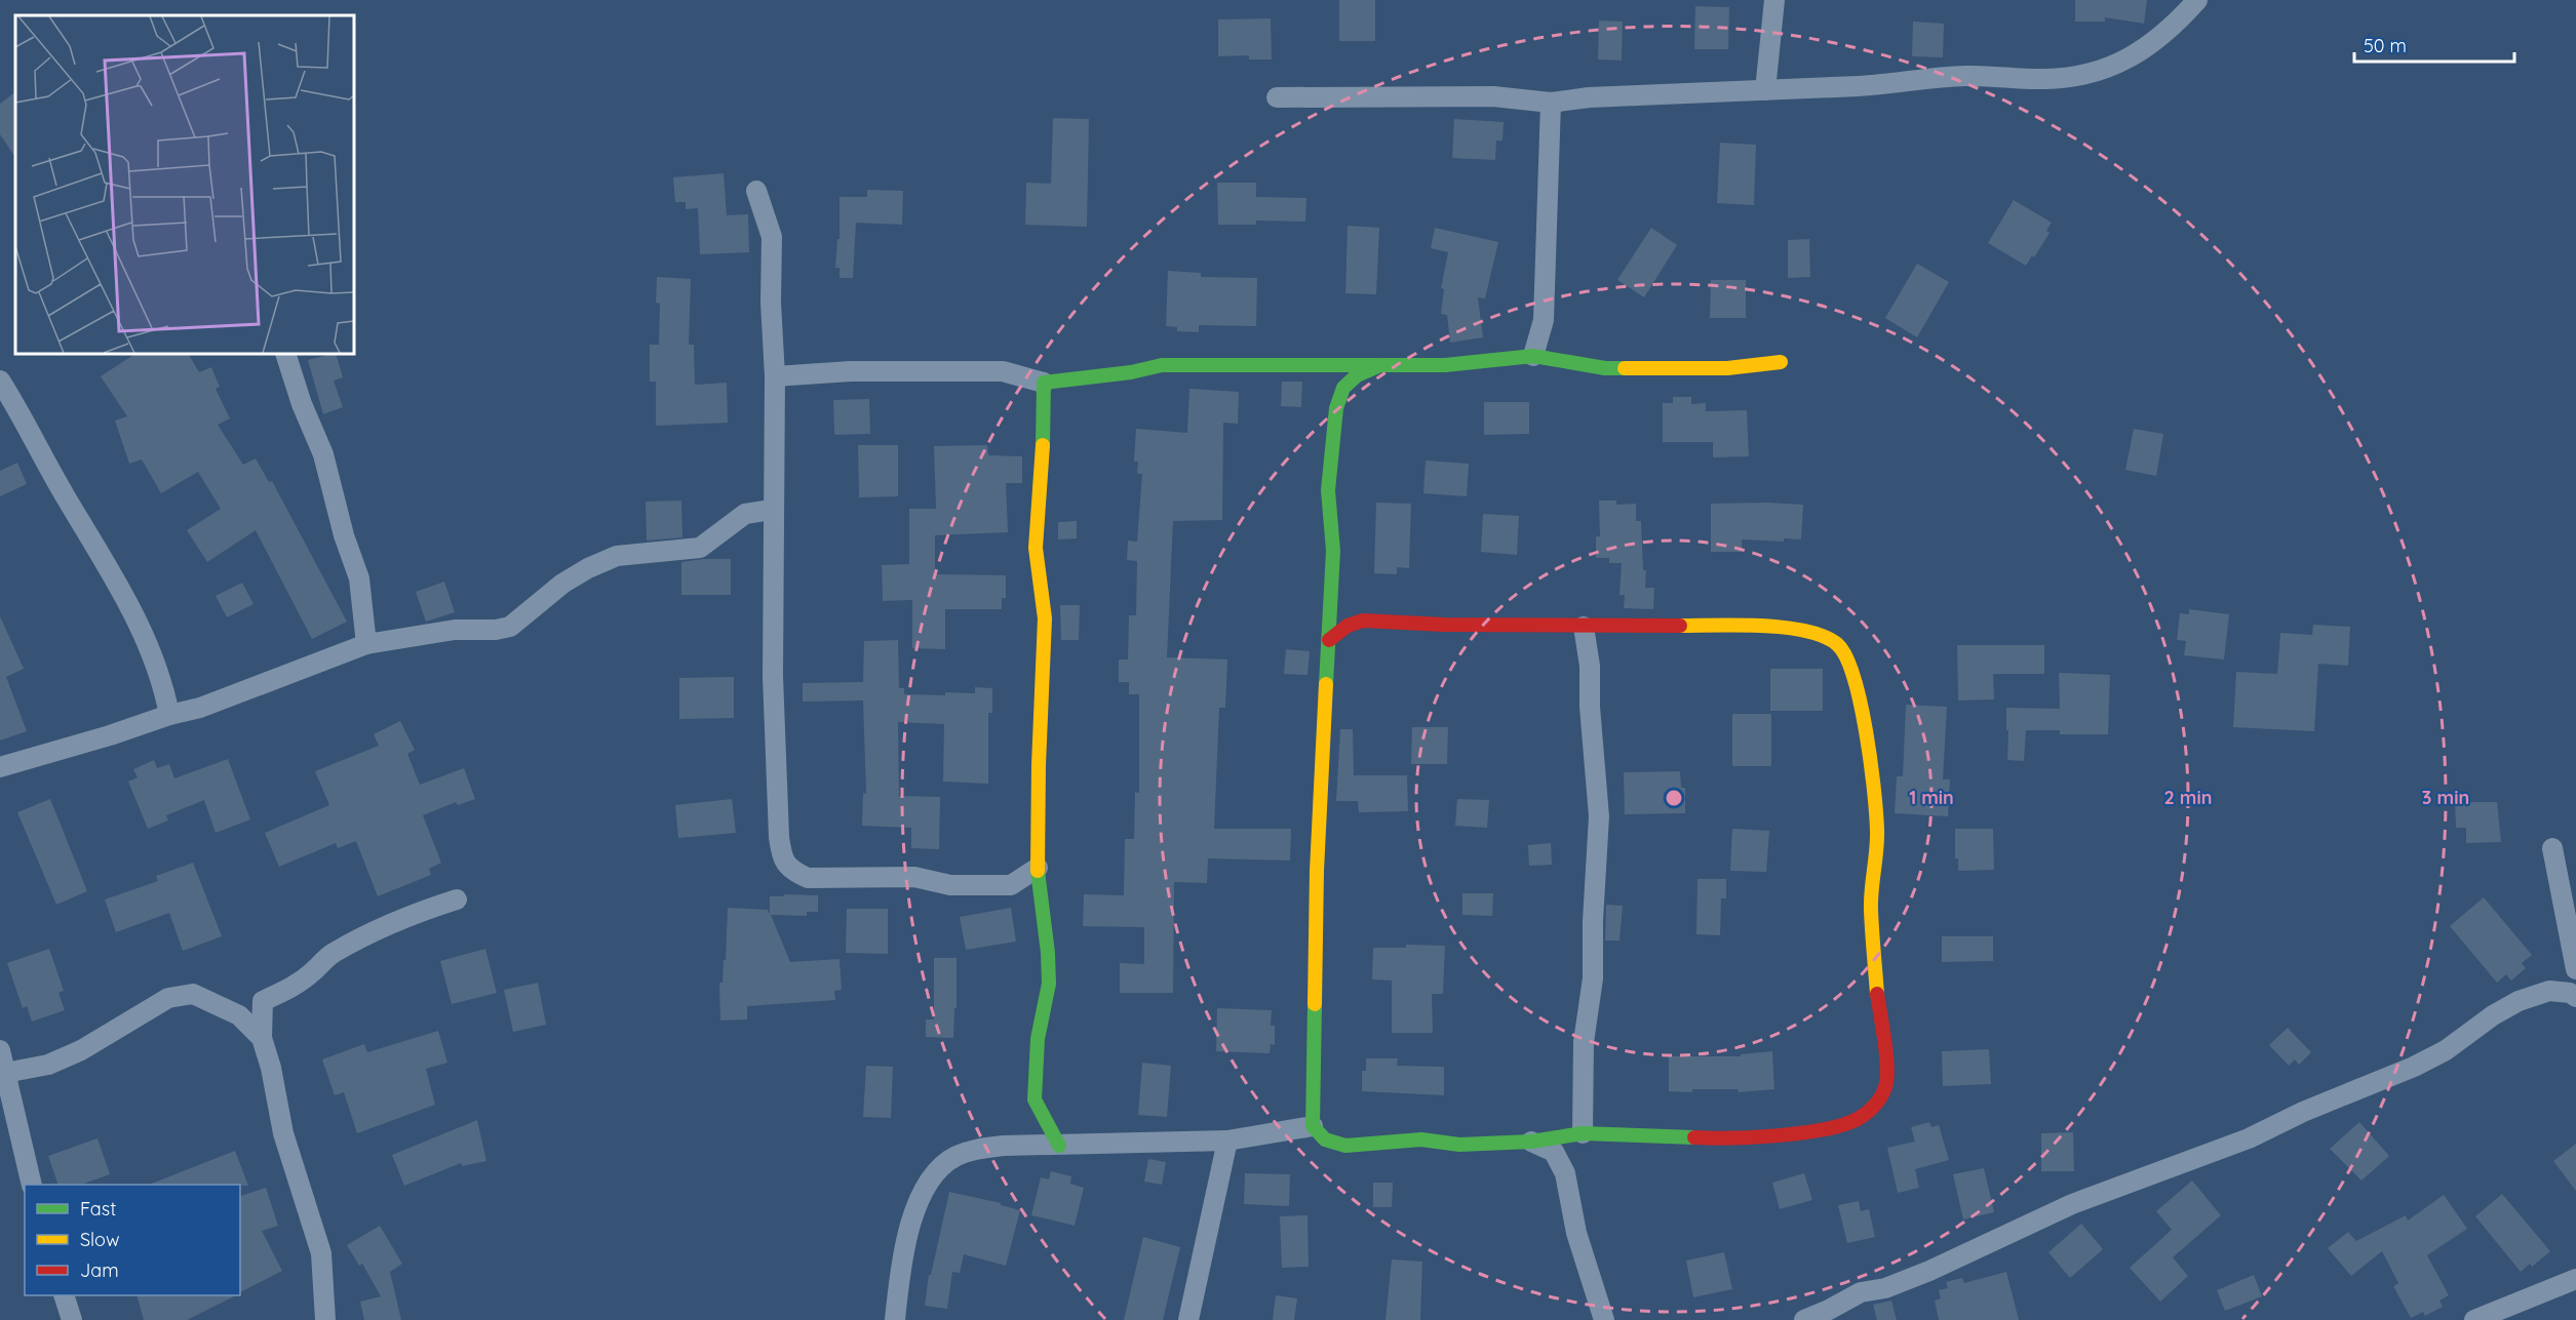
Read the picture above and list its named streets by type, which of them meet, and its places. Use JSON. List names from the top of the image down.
{
  "legend": ["Fast", "Slow", "Jam"],
  "scale_bar": "50 m",
  "rings": ["1 min", "2 min", "3 min"]
}
